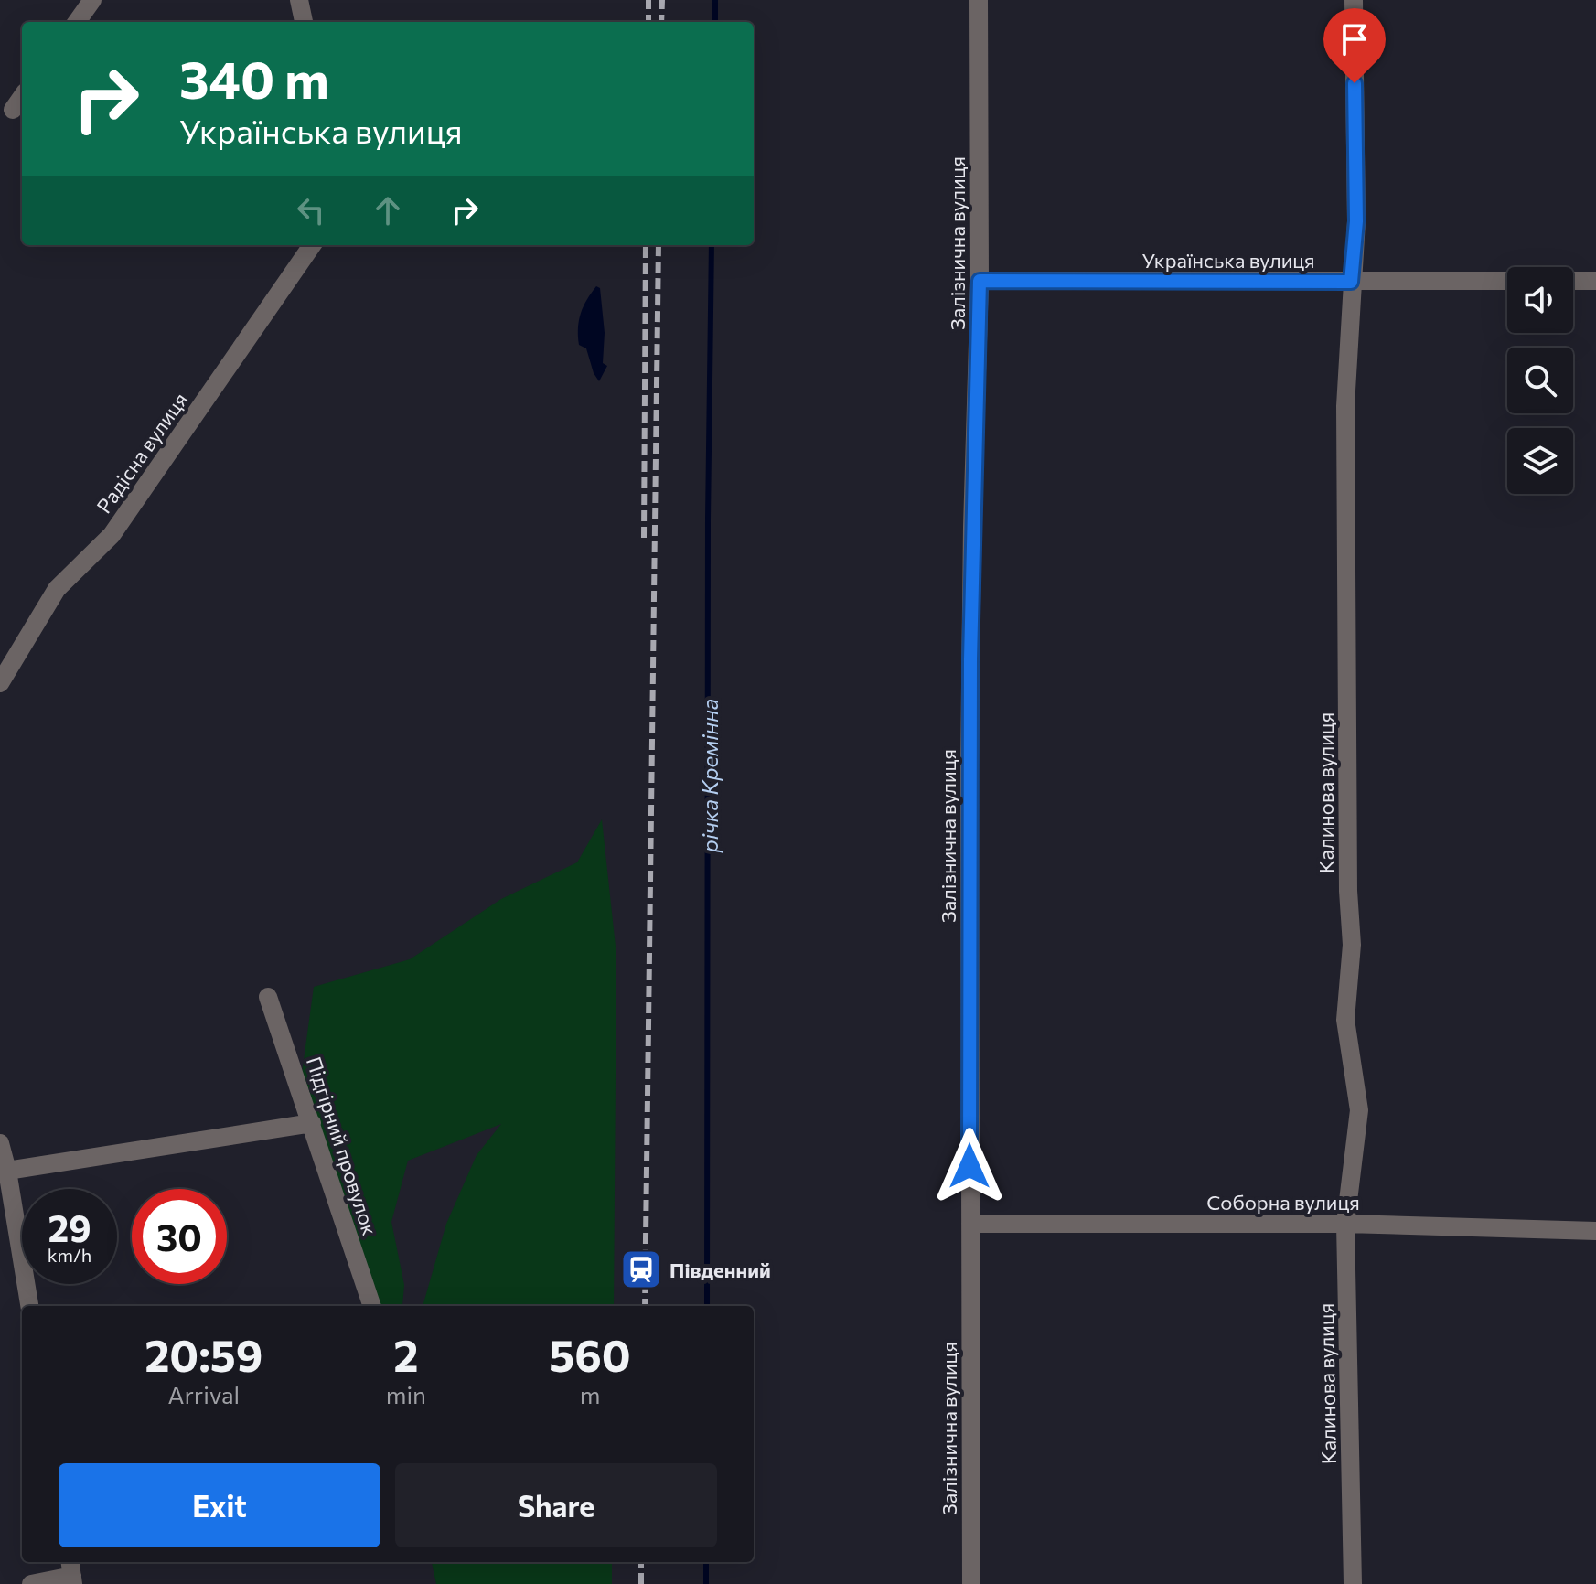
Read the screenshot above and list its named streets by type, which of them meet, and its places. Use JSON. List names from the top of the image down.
{
  "streets": {
    "street": [
      "Залізнична вулиця",
      "Українська вулиця",
      "Радісна вулиця",
      "Калинова вулиця",
      "Підгірний провулок",
      "Соборна вулиця"
    ]
  },
  "crossings": [
    ["Залізнична вулиця", "Українська вулиця"],
    ["Залізнична вулиця", "Соборна вулиця"],
    ["Українська вулиця", "Калинова вулиця"],
    ["Калинова вулиця", "Соборна вулиця"]
  ],
  "water": ["річка Кремінна"],
  "places": {
    "station": ["Південний"]
  },
  "page": {
    "turn": ["340 m", "Українська вулиця"],
    "speed": "29 km/h",
    "limit": "30",
    "eta": [
      "20:59",
      "Arrival",
      "2",
      "min",
      "560",
      "m"
    ],
    "buttons": ["Exit", "Share"]
  }
}
